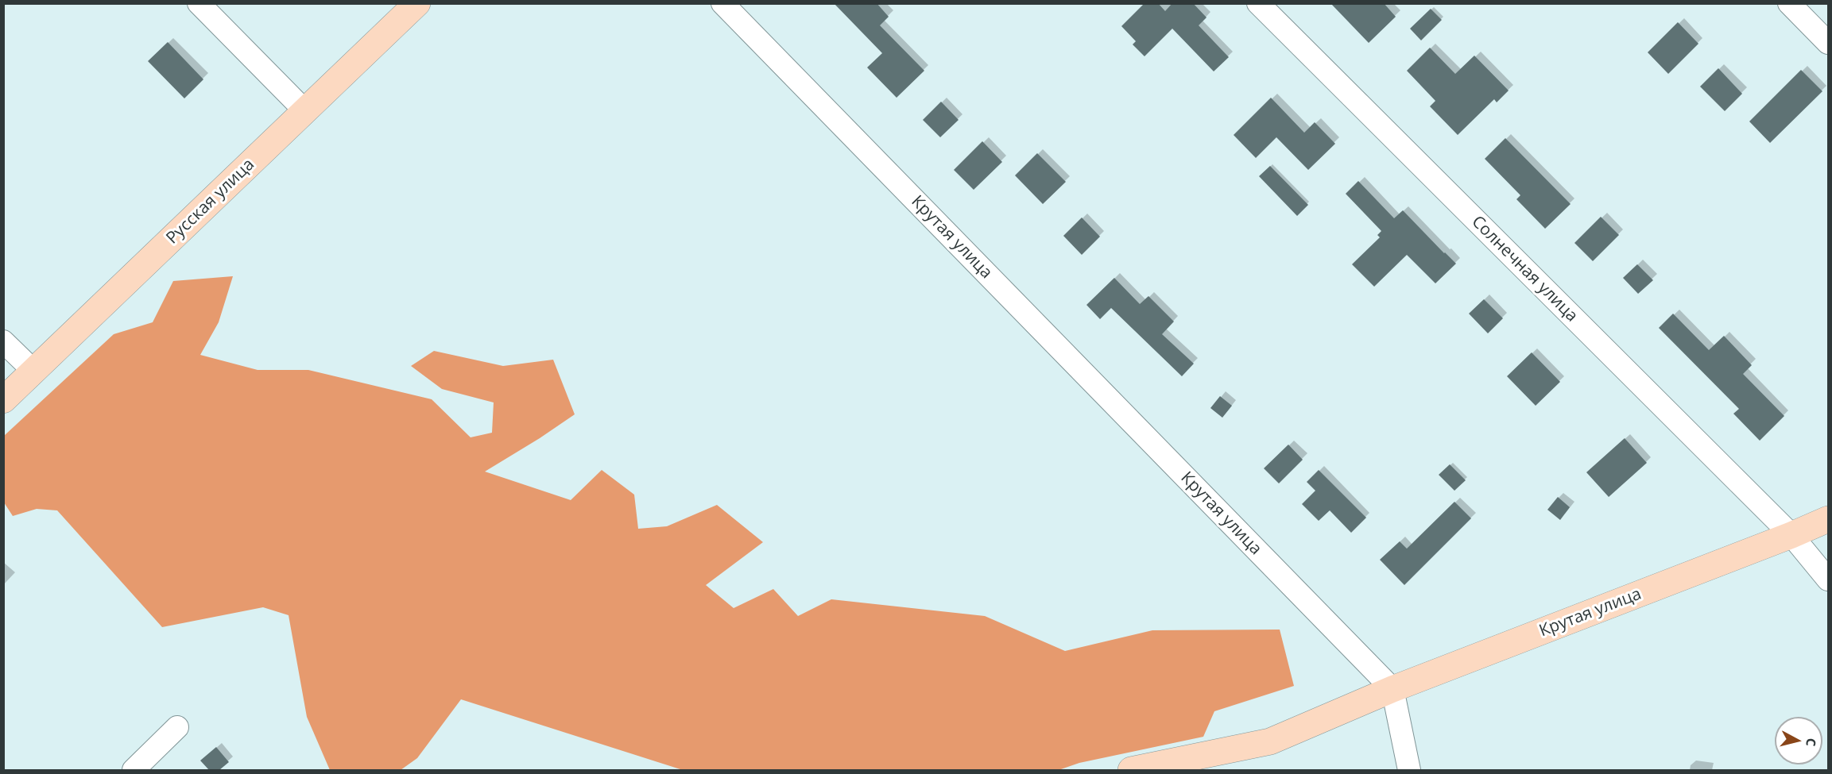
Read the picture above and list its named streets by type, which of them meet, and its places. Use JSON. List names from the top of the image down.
{
  "streets": {
    "street": ["Русская улица", "Крутая улица", "Солнечная улица"]
  },
  "crossings": [
    ["Крутая улица", "Солнечная улица"]
  ],
  "north": "right"
}
